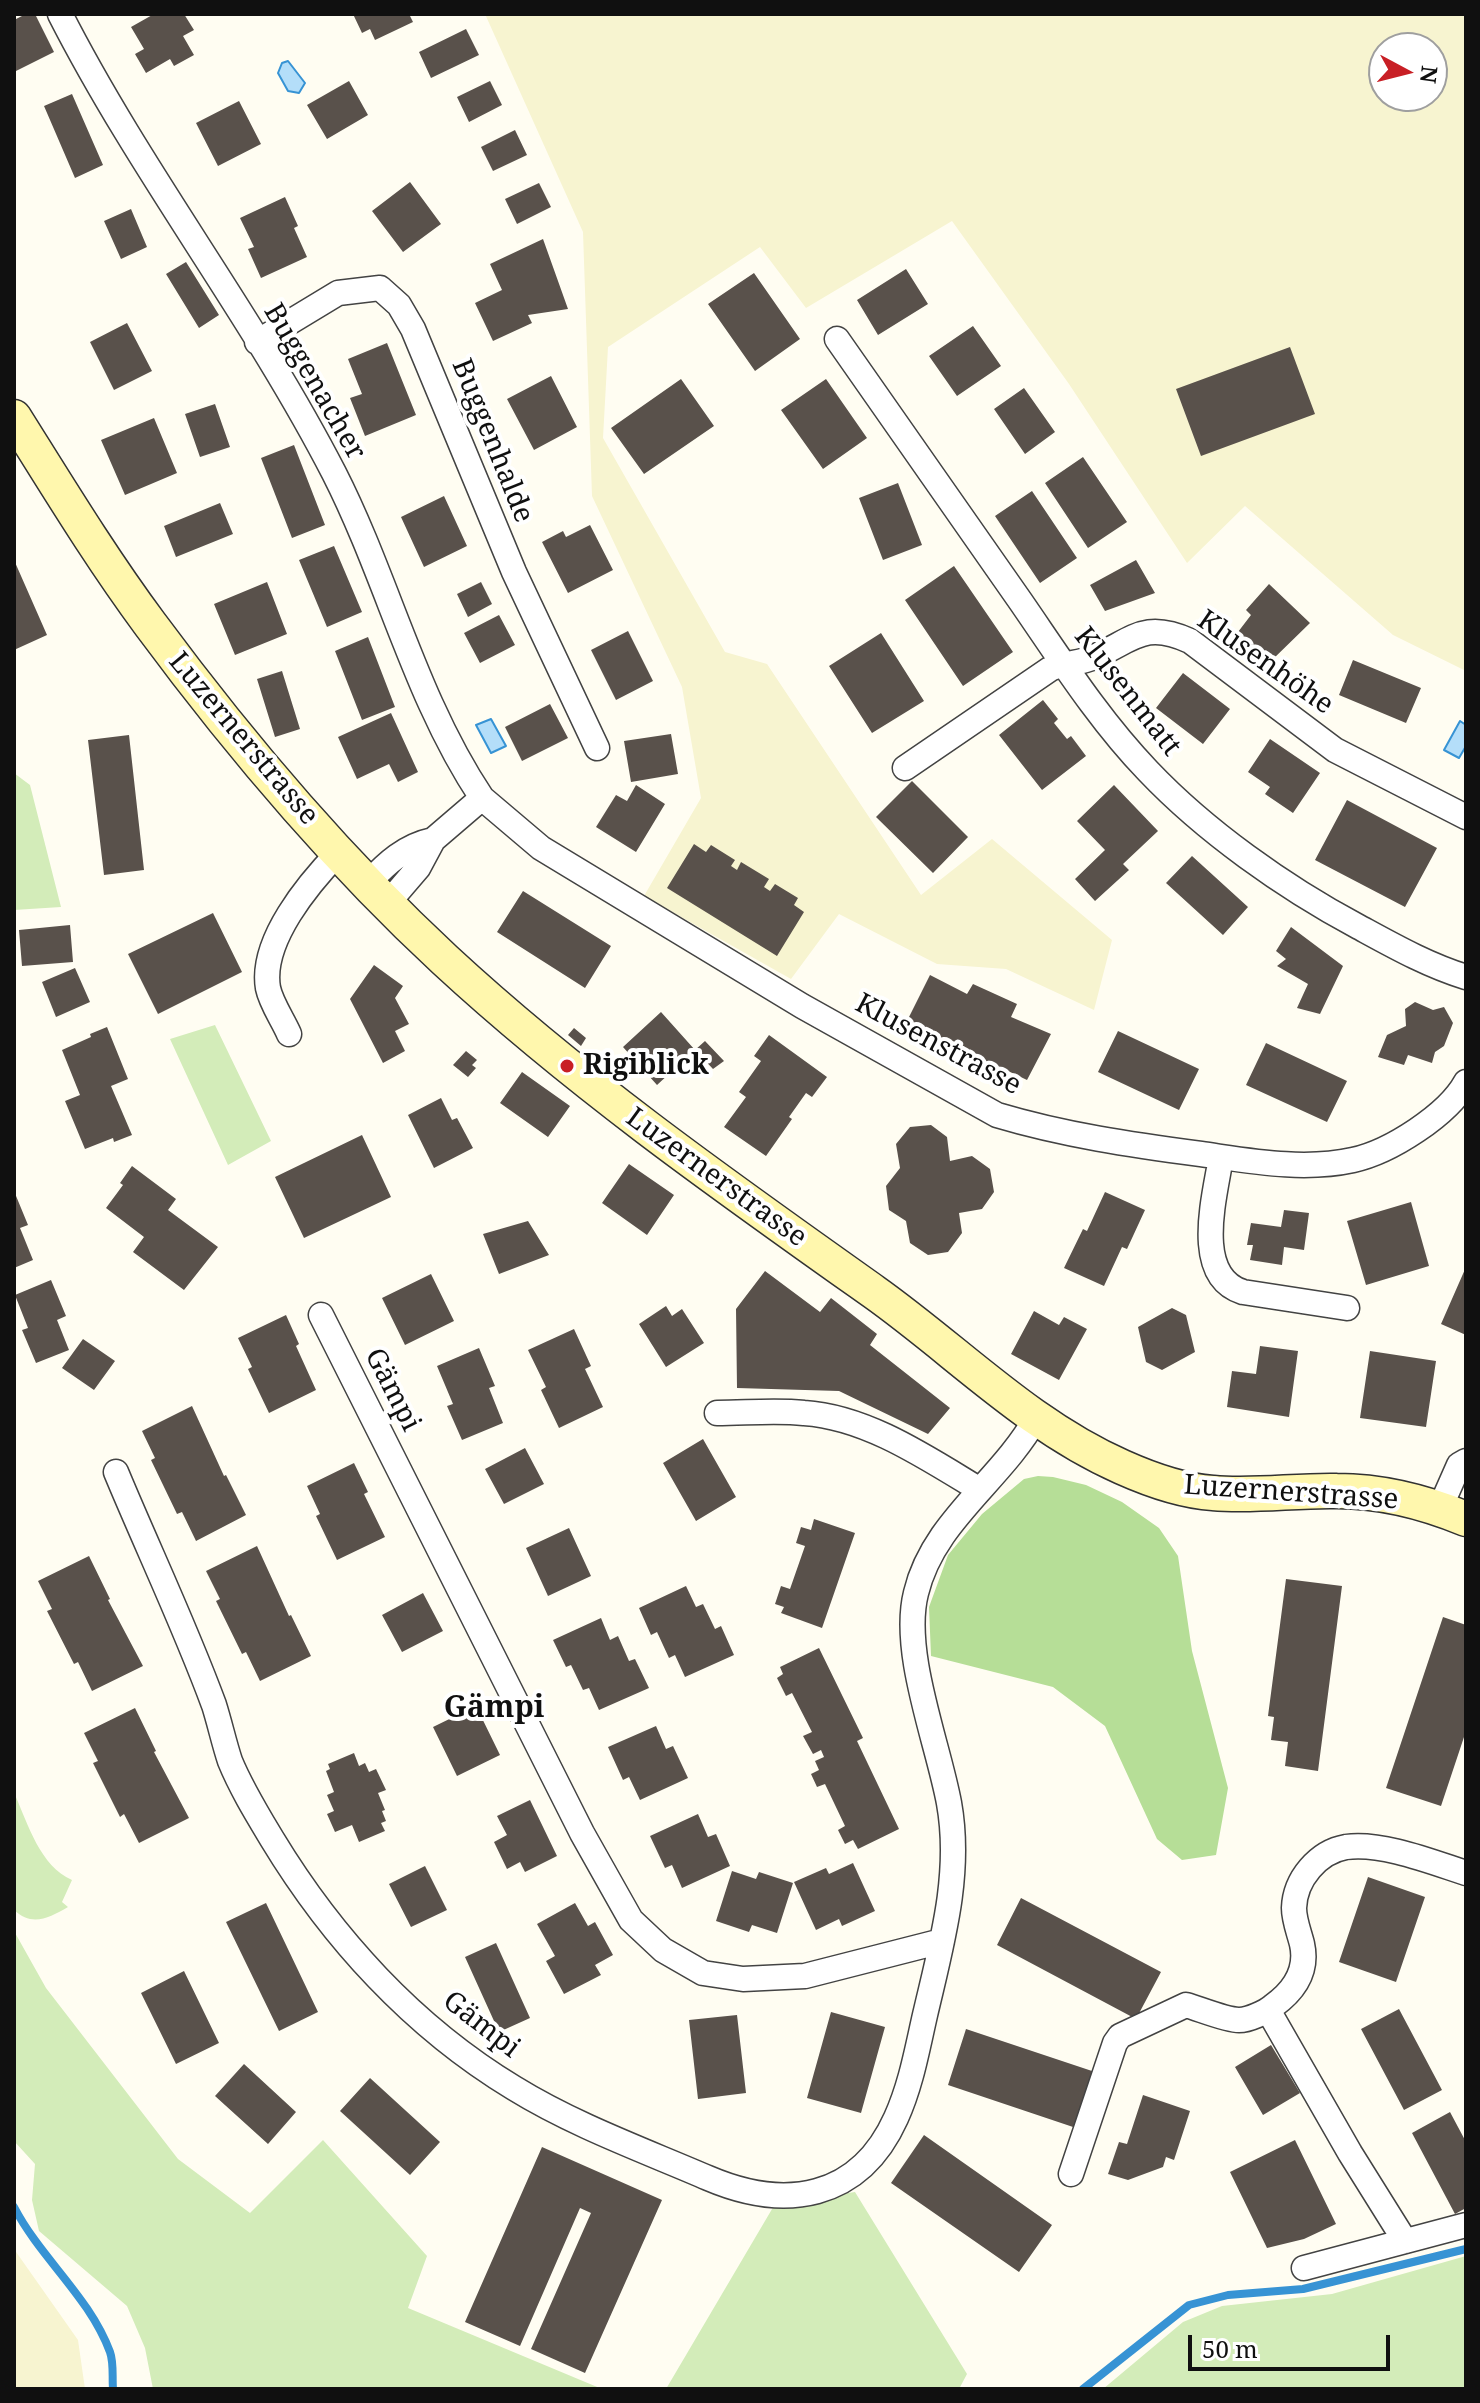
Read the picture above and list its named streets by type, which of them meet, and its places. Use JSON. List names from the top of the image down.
{
  "streets": {
    "main road": ["Luzernerstrasse"],
    "street": [
      "Buggenacher",
      "Buggenhalde",
      "Klusenhöhe",
      "Klusenmatt",
      "Klusenstrasse",
      "Gämpi"
    ]
  },
  "crossings": [
    ["Buggenacher", "Buggenhalde"],
    ["Buggenacher", "Klusenstrasse"],
    ["Klusenhöhe", "Klusenmatt"],
    ["Luzernerstrasse", "Gämpi"]
  ],
  "districts": ["Gämpi"],
  "places": ["Rigiblick"],
  "scale_bar": "50 m",
  "north": "right"
}
